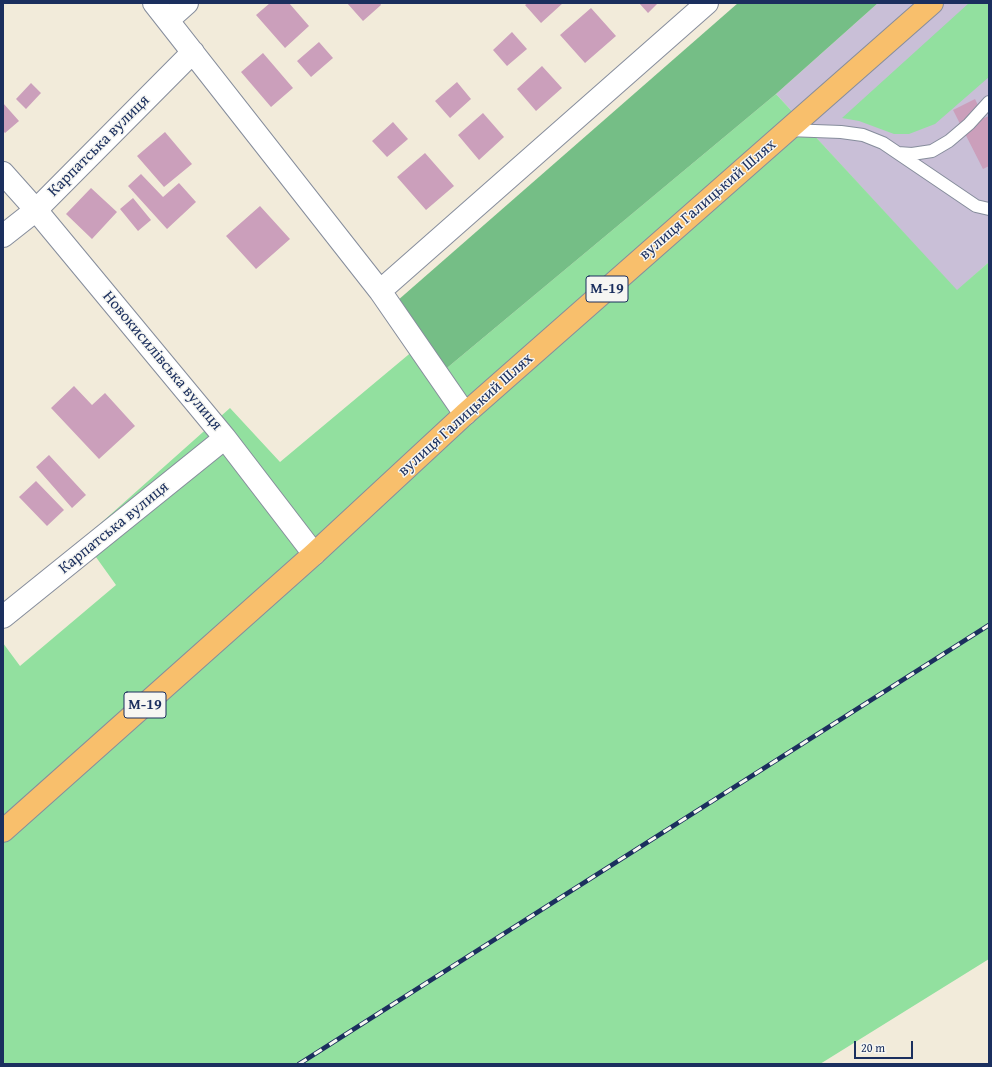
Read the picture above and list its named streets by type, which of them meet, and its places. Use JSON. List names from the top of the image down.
{
  "streets": {
    "highway": ["вулиця Галицький Шлях", "М-19"],
    "street": ["Карпатська вулиця", "Новокисилівська вулиця"]
  },
  "crossings": [
    ["Карпатська вулиця", "Новокисилівська вулиця"],
    ["вулиця Галицький Шлях", "Новокисилівська вулиця"]
  ],
  "scale_bar": "20 m"
}
